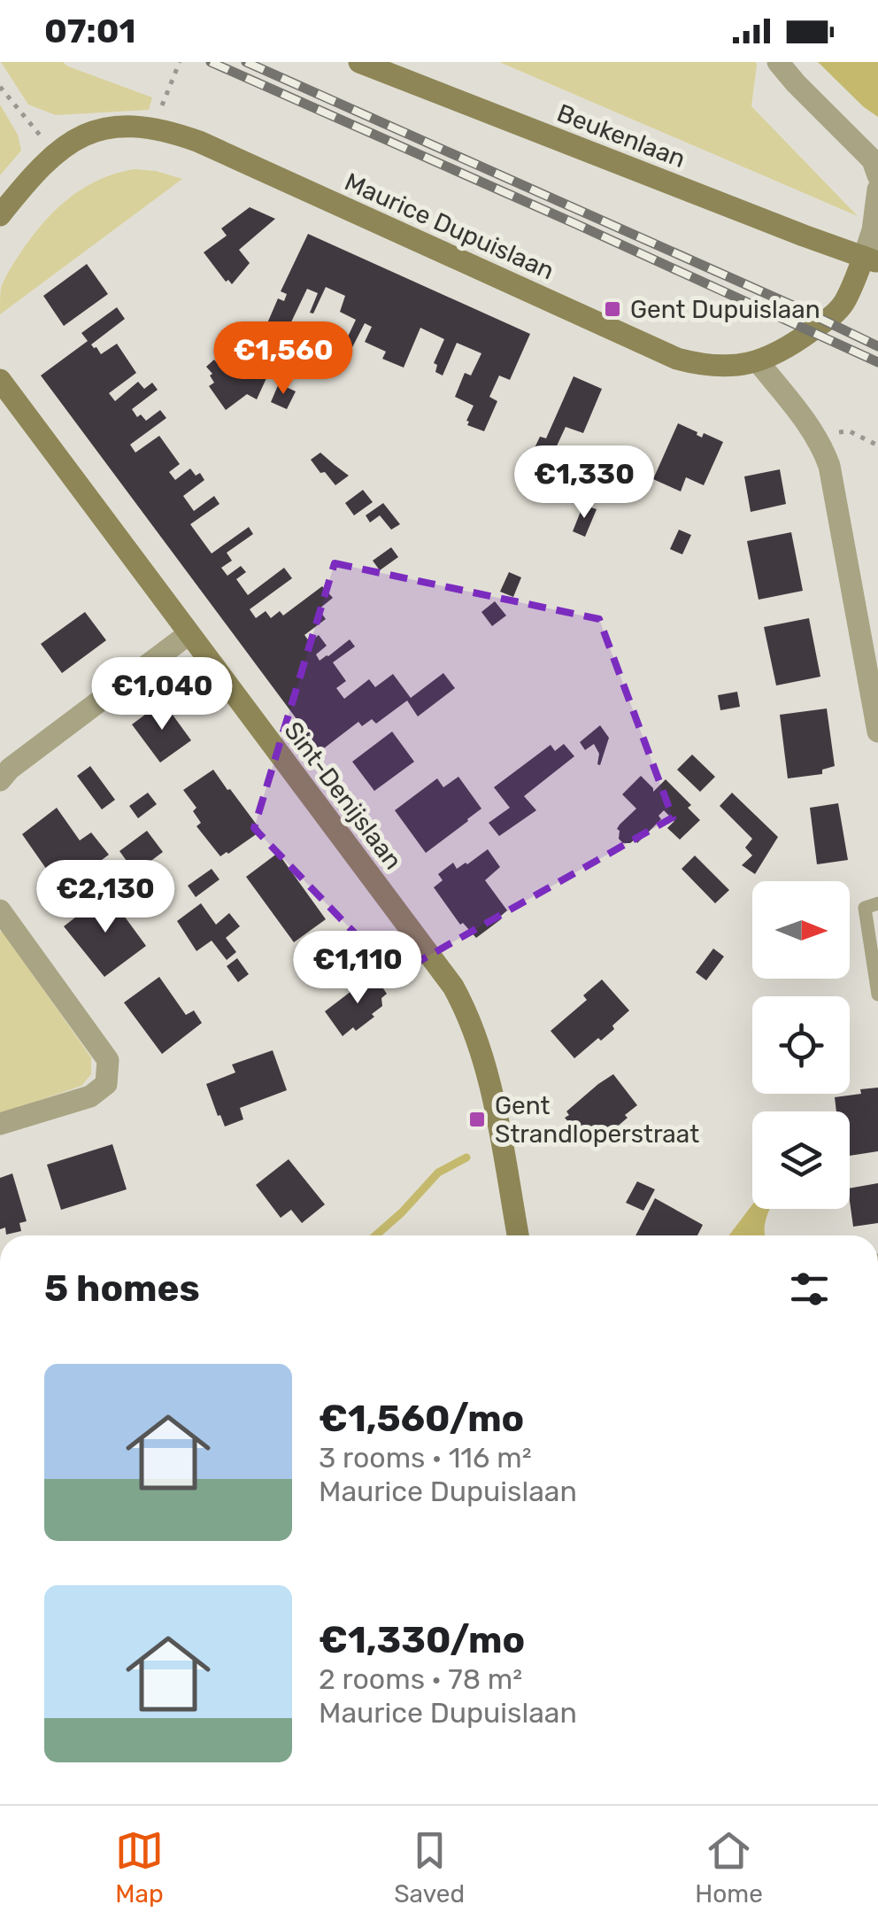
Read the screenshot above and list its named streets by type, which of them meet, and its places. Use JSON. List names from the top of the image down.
{
  "streets": {
    "street": ["Beukenlaan", "Maurice Dupuislaan", "Sint-Denijslaan"]
  },
  "crossings": [
    ["Beukenlaan", "Maurice Dupuislaan"]
  ],
  "places": {
    "transit": ["Gent Dupuislaan", "Gent Strandloperstraat"]
  },
  "north": "right",
  "page": {
    "status": "07:01",
    "price": [
      "€1,560",
      "€1,330",
      "€1,040",
      "€2,130",
      "€1,110"
    ],
    "heading": "5 homes",
    "list": [
      {
        "name": "€1,560/mo",
        "note": "3 rooms · 116 m² · Maurice Dupuislaan"
      },
      {
        "name": "€1,330/mo",
        "note": "2 rooms · 78 m² · Maurice Dupuislaan"
      }
    ],
    "tabs": ["Map", "Saved", "Home"]
  }
}
